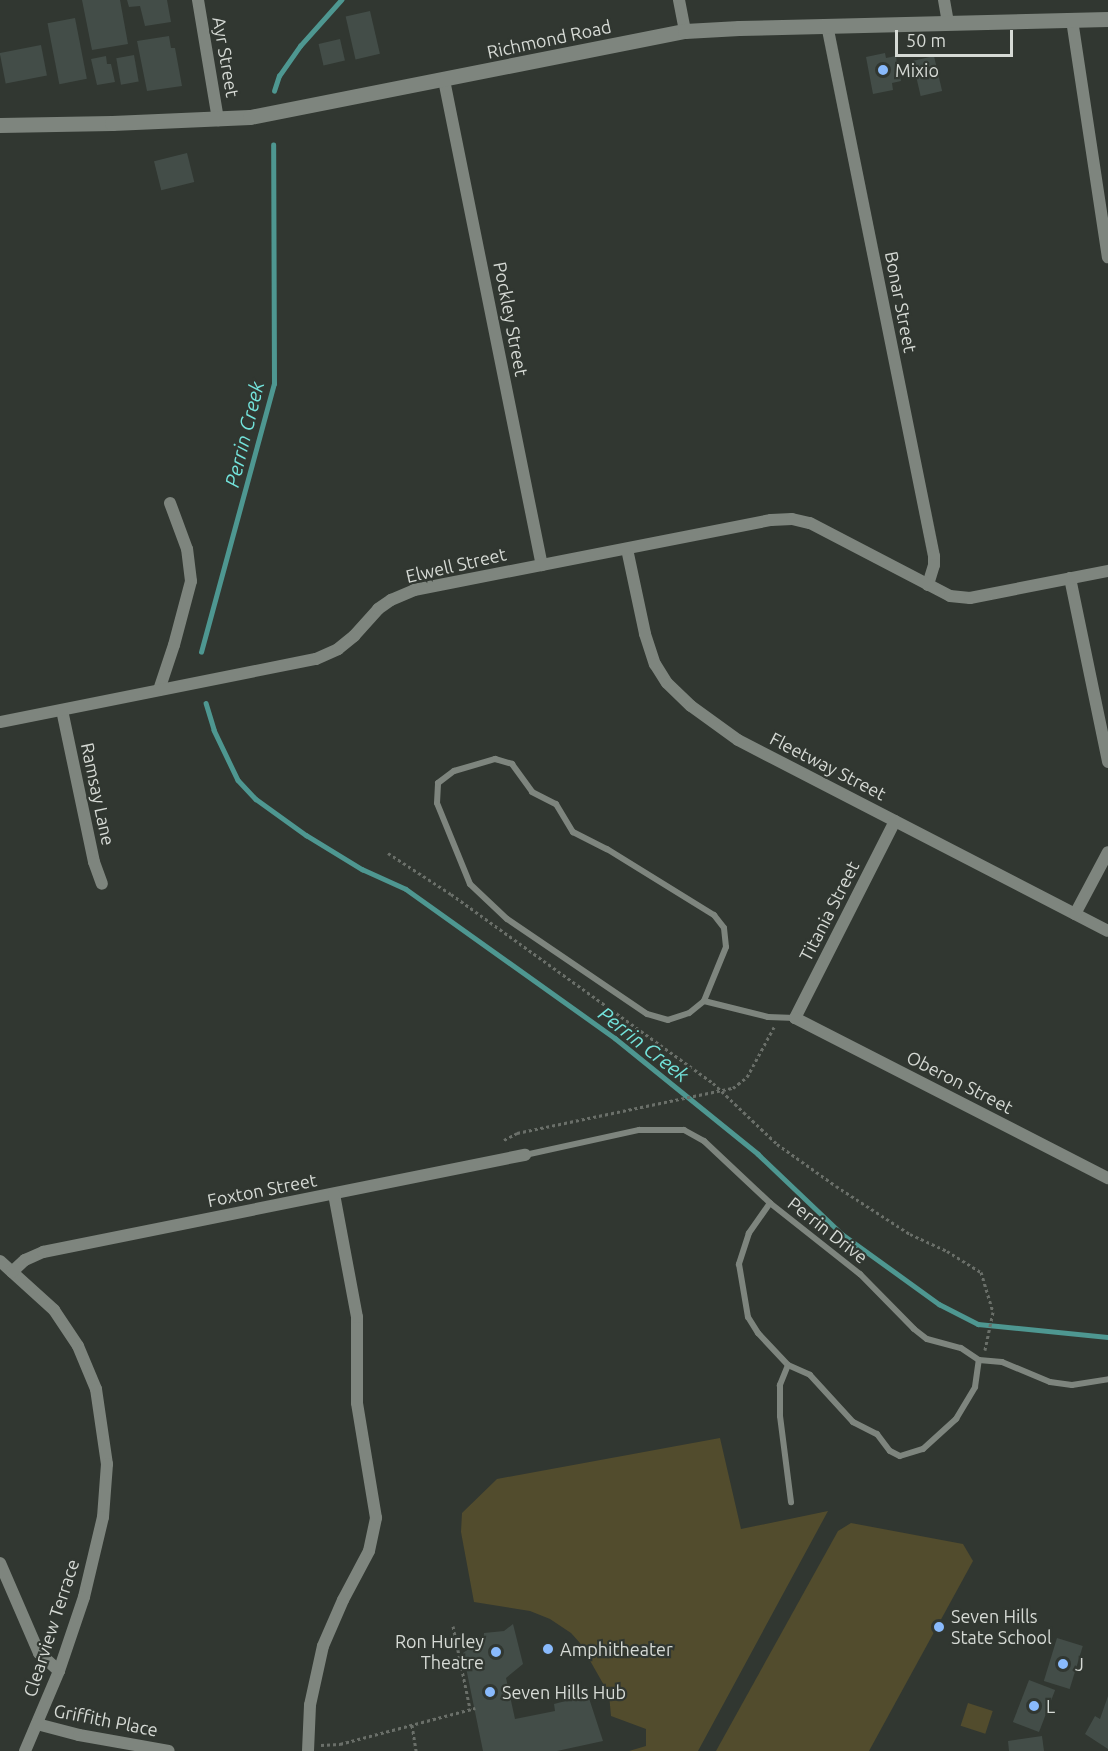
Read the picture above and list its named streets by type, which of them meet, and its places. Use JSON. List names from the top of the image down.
{
  "streets": {
    "main road": ["Richmond Road"],
    "street": [
      "Ayr Street",
      "Bonar Street",
      "Pockley Street",
      "Elwell Street",
      "Fleetway Street",
      "Ramsay Lane",
      "Titania Street",
      "Oberon Street",
      "Foxton Street",
      "Clearview Terrace",
      "Griffith Place"
    ],
    "lane": ["Perrin Drive"]
  },
  "crossings": [
    ["Richmond Road", "Ayr Street"],
    ["Richmond Road", "Bonar Street"],
    ["Richmond Road", "Pockley Street"],
    ["Bonar Street", "Elwell Street"],
    ["Pockley Street", "Elwell Street"],
    ["Elwell Street", "Fleetway Street"],
    ["Elwell Street", "Ramsay Lane"],
    ["Fleetway Street", "Titania Street"],
    ["Titania Street", "Oberon Street"],
    ["Foxton Street", "Perrin Drive"],
    ["Foxton Street", "Clearview Terrace"],
    ["Clearview Terrace", "Griffith Place"]
  ],
  "water": ["Perrin Creek"],
  "places": [
    "Mixio",
    "Seven Hills State School",
    "Amphitheater",
    "Ron Hurley Theatre",
    "J",
    "Seven Hills Hub",
    "L"
  ],
  "scale_bar": "50 m"
}
